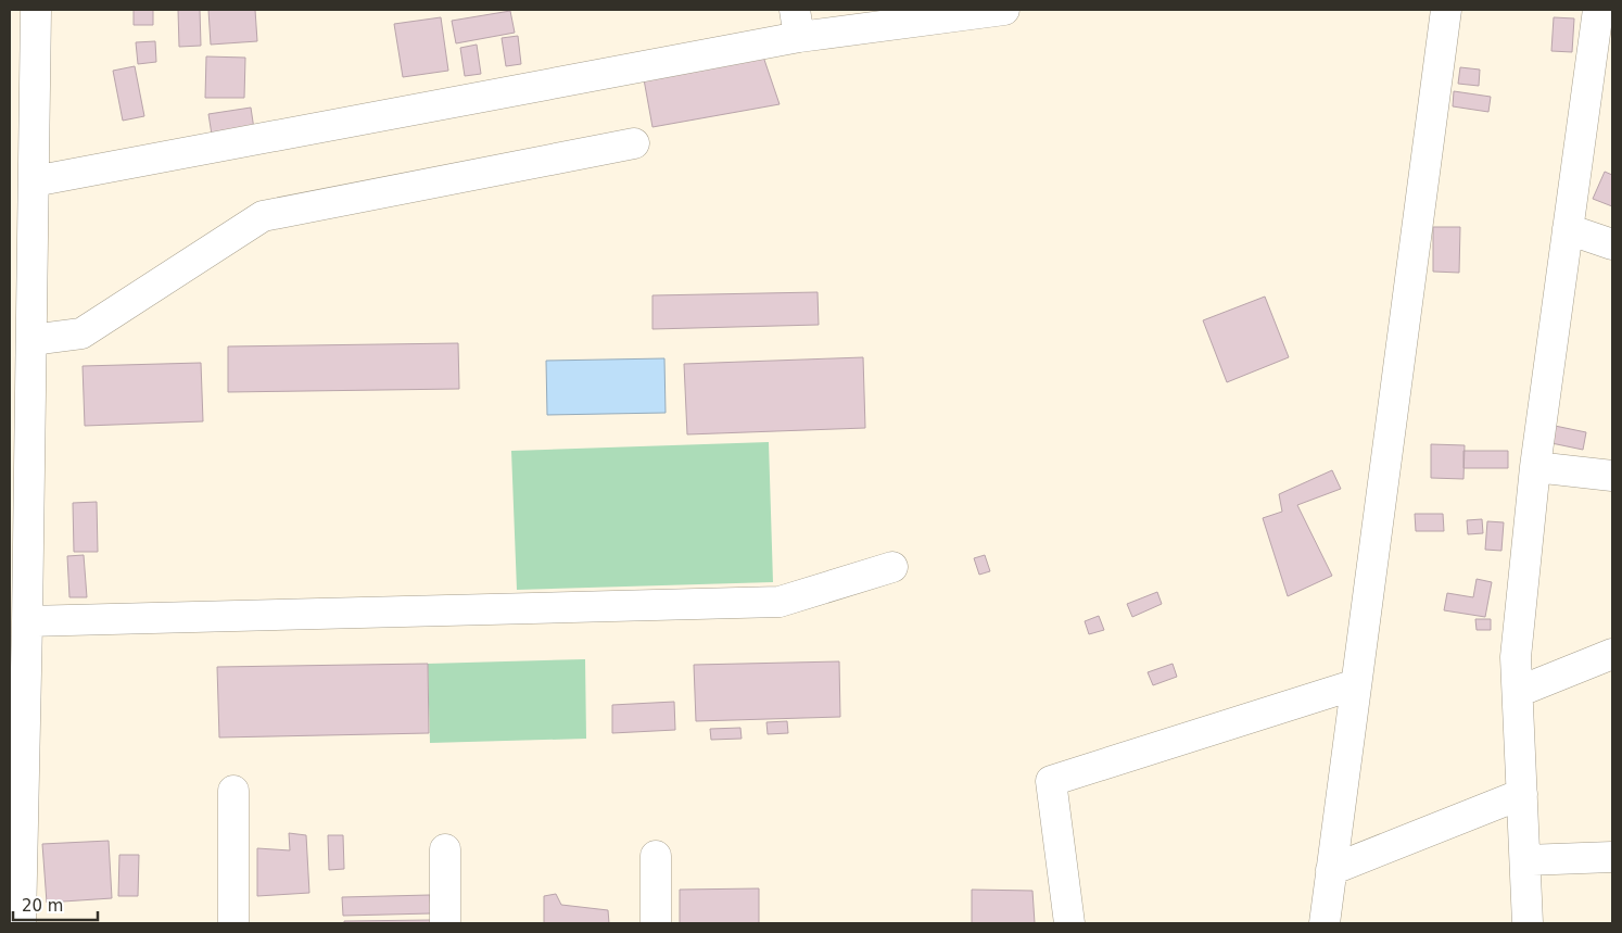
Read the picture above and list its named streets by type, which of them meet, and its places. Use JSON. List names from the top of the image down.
{
  "scale_bar": "20 m"
}
